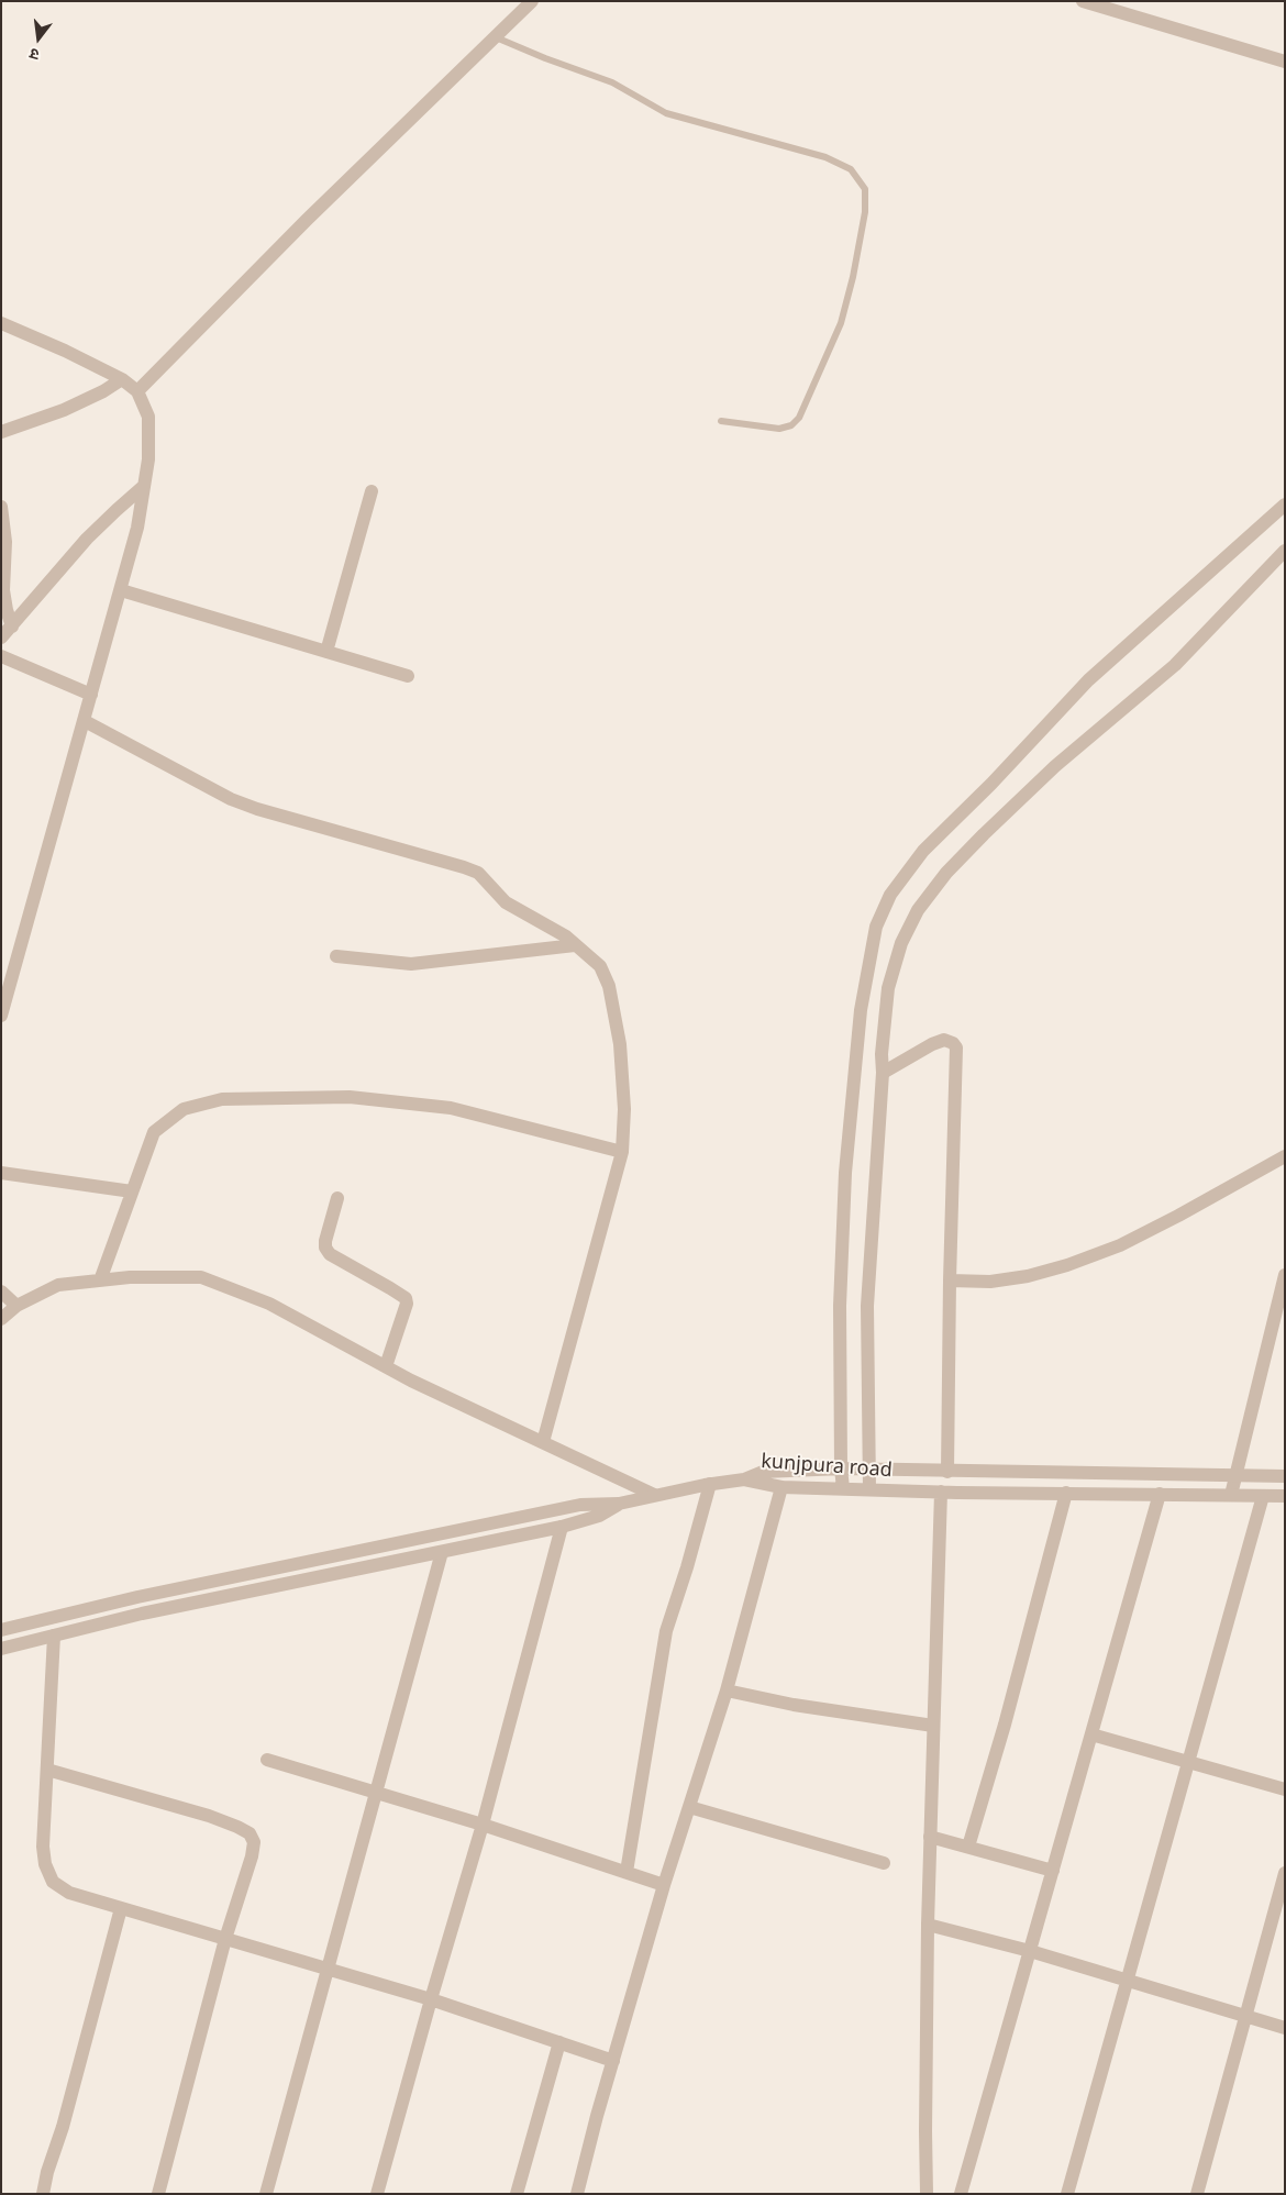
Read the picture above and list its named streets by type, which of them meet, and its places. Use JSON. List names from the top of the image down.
{
  "streets": {
    "street": ["kunjpura road"]
  },
  "north": "bottom"
}
